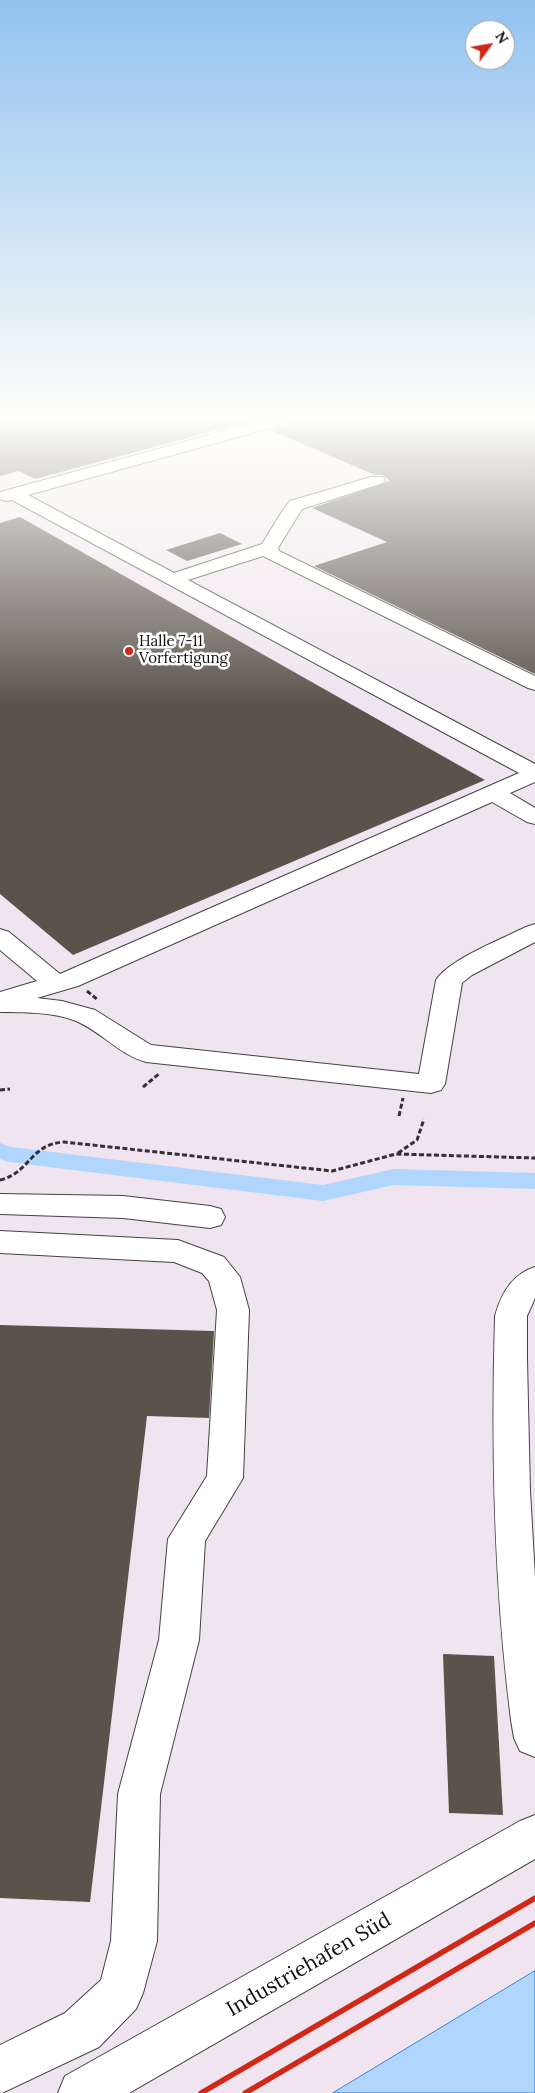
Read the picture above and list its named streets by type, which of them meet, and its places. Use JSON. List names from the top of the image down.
{
  "streets": {
    "street": ["Industriehafen Süd"]
  },
  "places": ["Halle 7-11 Vorfertigung"],
  "north": "top right"
}
